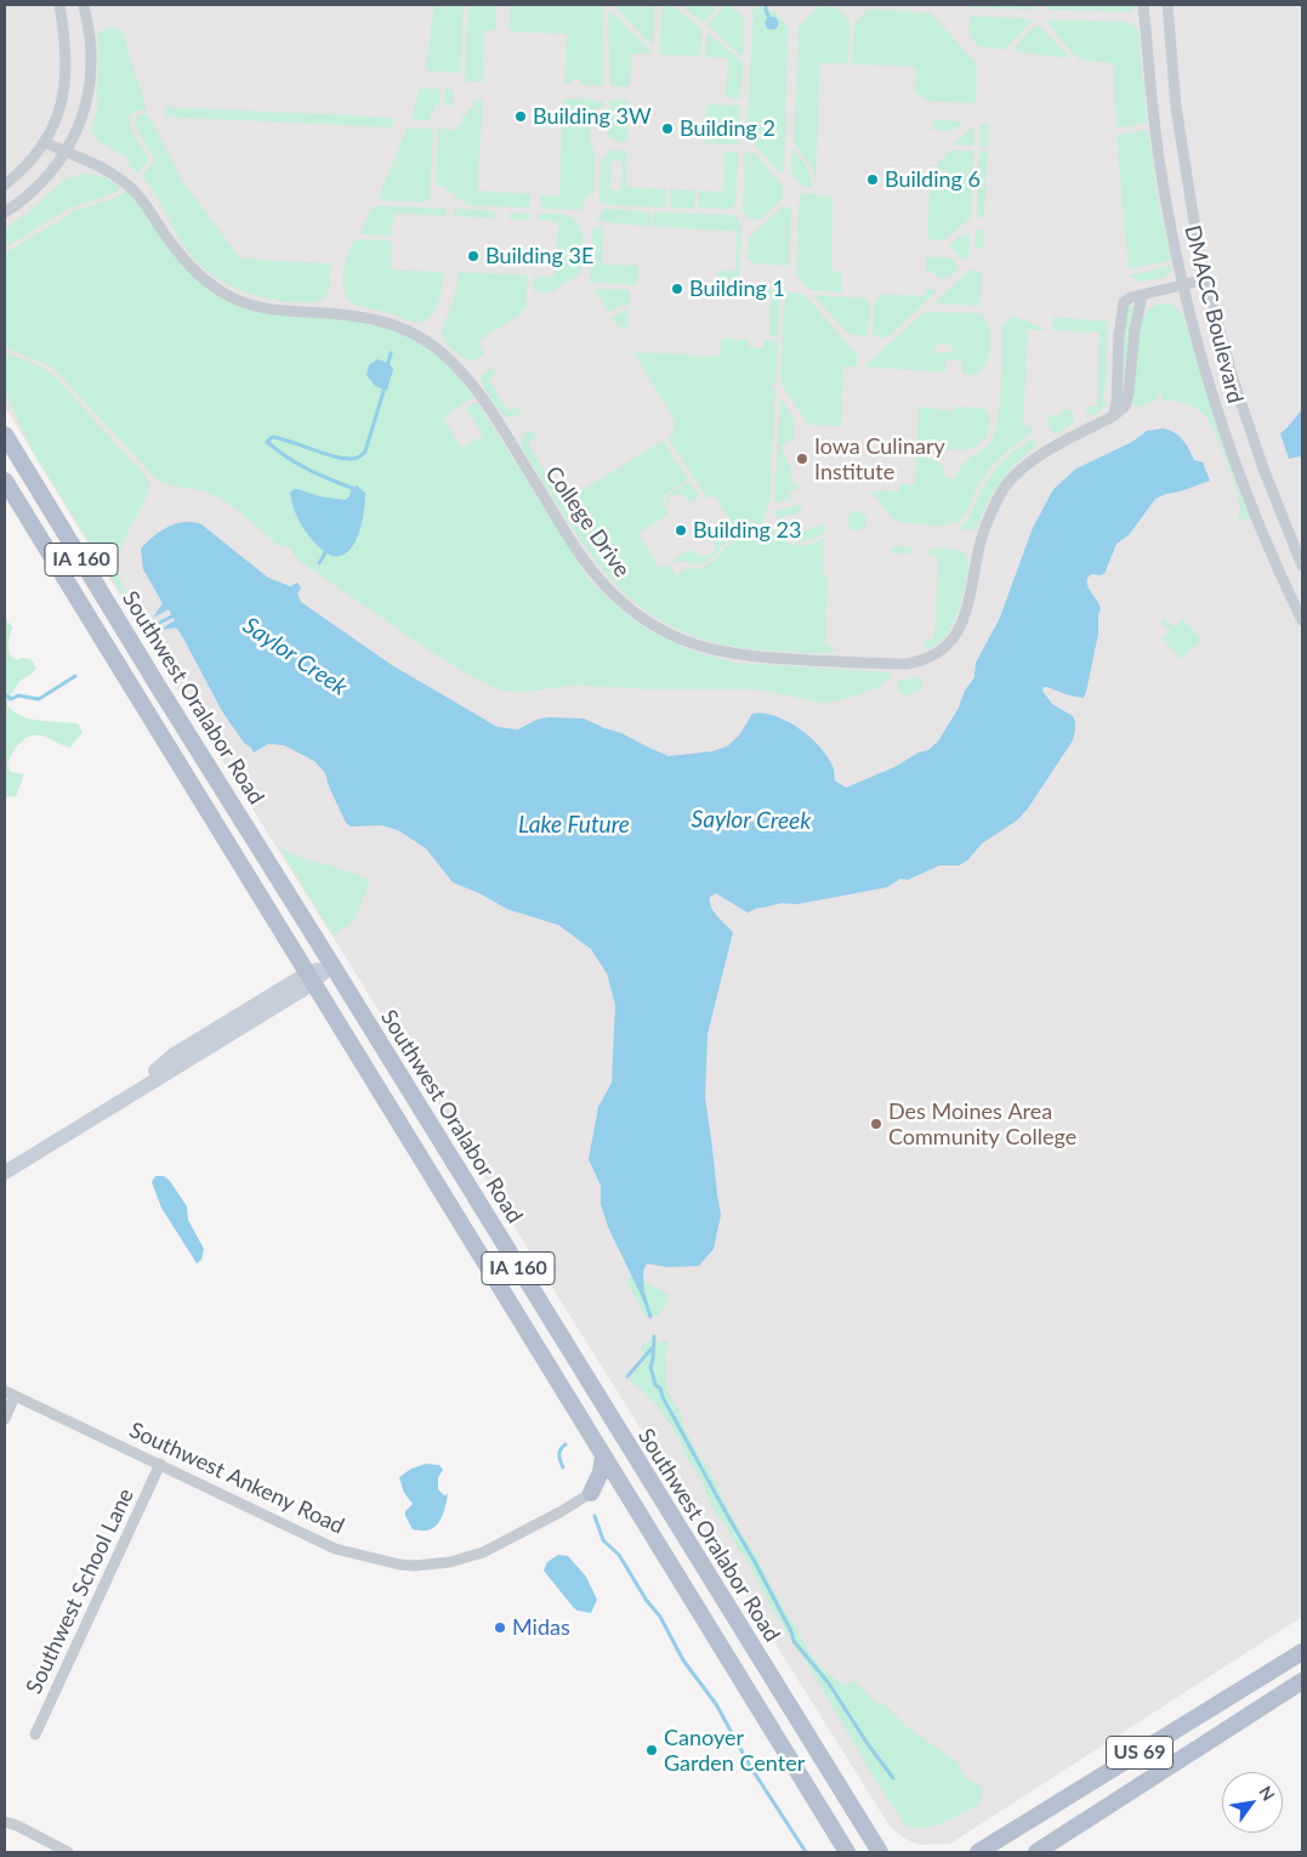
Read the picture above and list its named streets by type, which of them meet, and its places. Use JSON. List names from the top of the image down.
{
  "streets": {
    "main road": ["IA 160", "Southwest Oralabor Road", "US 69"],
    "street": [
      "DMACC Boulevard",
      "College Drive",
      "Southwest Ankeny Road",
      "Southwest School Lane"
    ]
  },
  "crossings": [
    ["Southwest Ankeny Road", "Southwest School Lane"]
  ],
  "water": ["Saylor Creek", "Lake Future"],
  "places": [
    "Building 3W",
    "Building 2",
    "Building 6",
    "Building 3E",
    "Building 1",
    "Iowa Culinary Institute",
    "Building 23",
    "Des Moines Area Community College",
    "Midas",
    "Canoyer Garden Center"
  ],
  "north": "top right"
}
